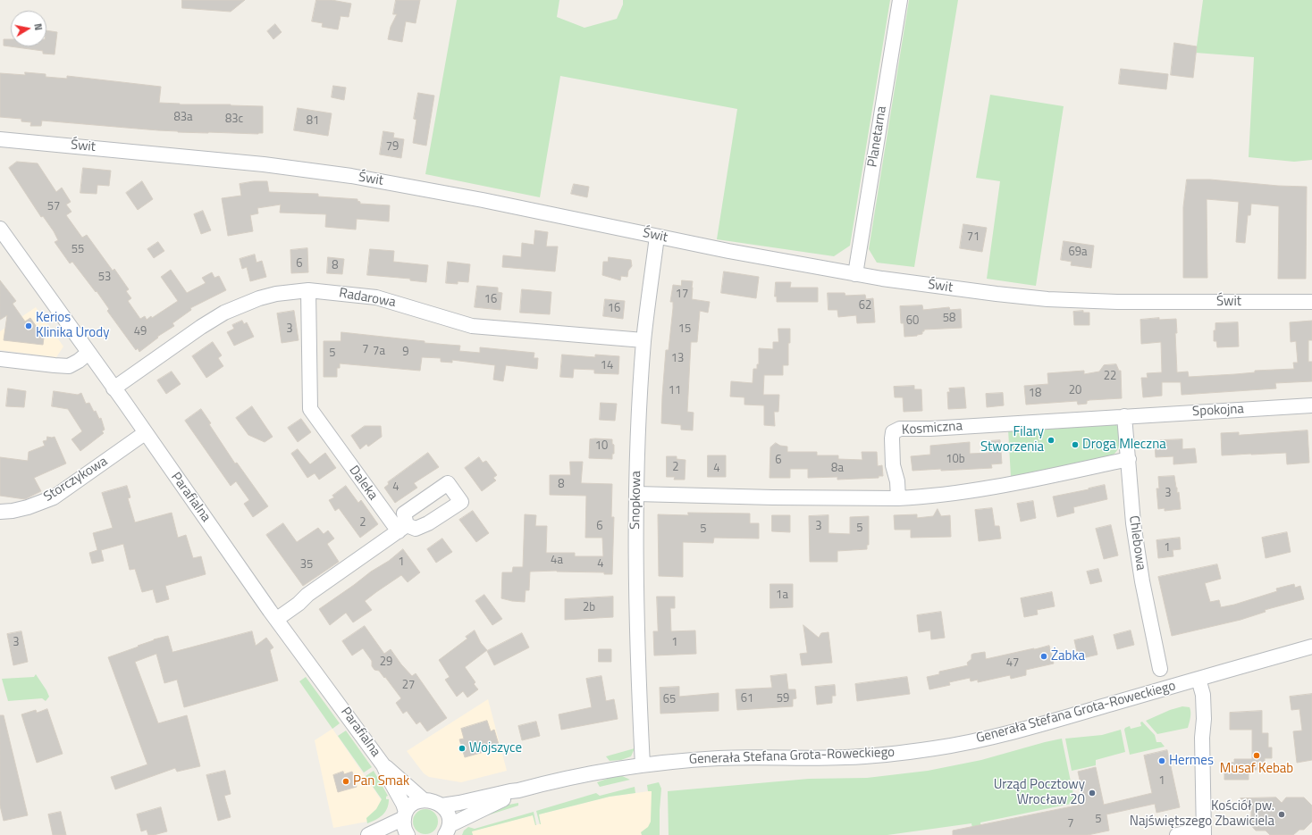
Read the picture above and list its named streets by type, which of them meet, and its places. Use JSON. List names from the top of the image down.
{
  "streets": {
    "street": [
      "Planetarna",
      "Świt",
      "Radarowa",
      "Spokojna",
      "Kosmiczna",
      "Storczykowa",
      "Daleka",
      "Parafialna",
      "Snopkowa",
      "Chlebowa",
      "Generała Stefana Grota-Roweckiego"
    ]
  },
  "crossings": [
    ["Planetarna", "Świt"],
    ["Świt", "Snopkowa"],
    ["Radarowa", "Daleka"],
    ["Radarowa", "Parafialna"],
    ["Radarowa", "Snopkowa"],
    ["Spokojna", "Kosmiczna"],
    ["Spokojna", "Chlebowa"],
    ["Kosmiczna", "Chlebowa"],
    ["Storczykowa", "Parafialna"],
    ["Snopkowa", "Generała Stefana Grota-Roweckiego"]
  ],
  "places": [
    "Kerios Klinika Urody",
    "Filary Stworzenia",
    "Droga Mleczna",
    "Żabka",
    "Wojszyce",
    "Musaf Kebab",
    "Hermes",
    "Pan Smak",
    "Urząd Pocztowy Wrocław 20",
    "Kościół pw. Najświętszego Zbawiciela"
  ],
  "house_numbers": [
    "83a",
    "83c",
    "81",
    "79",
    "57",
    "71",
    "55",
    "69a",
    "6",
    "8",
    "53",
    "17",
    "16",
    "62",
    "16",
    "58",
    "60",
    "3",
    "15",
    "49",
    "7",
    "7a",
    "9",
    "5",
    "13",
    "14",
    "22",
    "11",
    "20",
    "18",
    "10",
    "10b",
    "6",
    "2",
    "4",
    "8a",
    "8",
    "4",
    "3",
    "2",
    "6",
    "3",
    "5",
    "5",
    "1",
    "4a",
    "1",
    "4",
    "35",
    "1a",
    "2b",
    "3",
    "1",
    "29",
    "47",
    "27",
    "61",
    "59",
    "65",
    "1",
    "5",
    "7"
  ],
  "north": "right"
}
